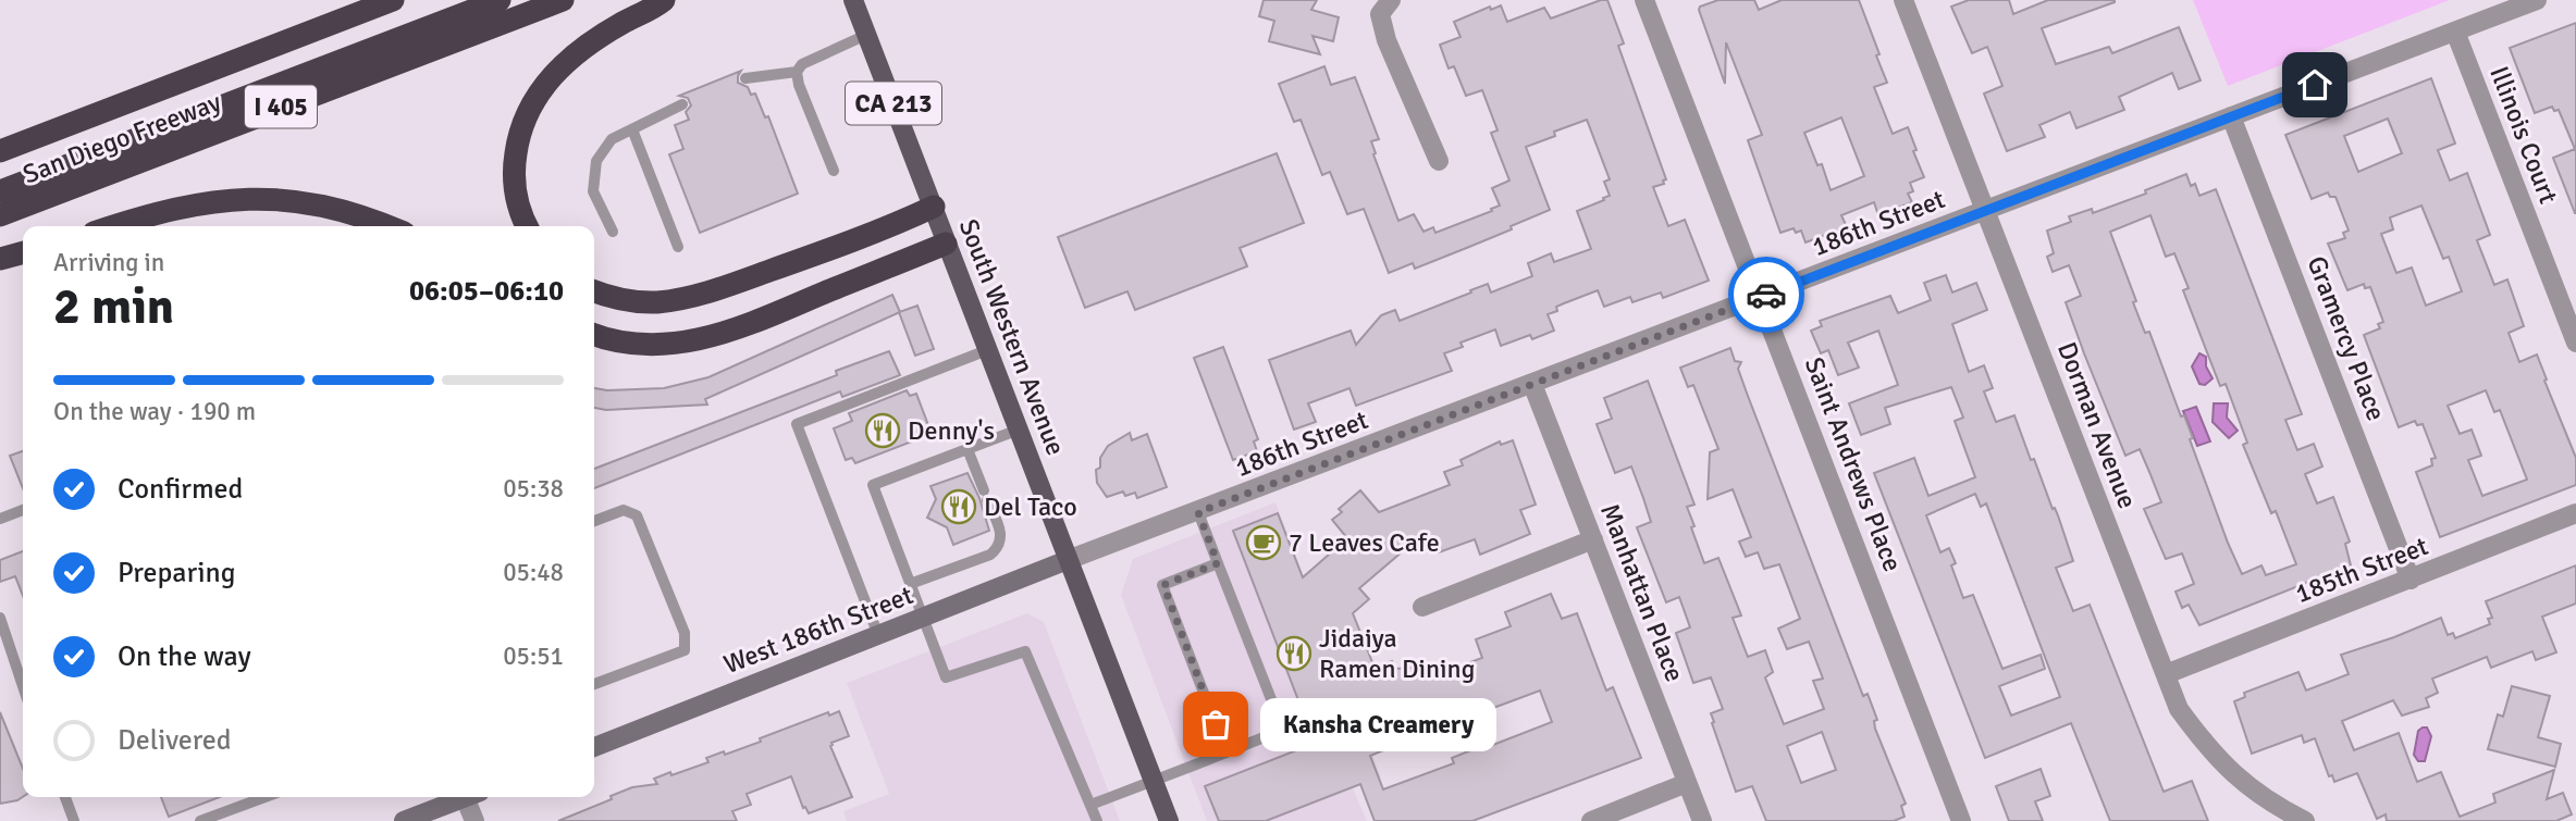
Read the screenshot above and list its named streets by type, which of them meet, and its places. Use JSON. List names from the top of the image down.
{
  "streets": {
    "highway": ["I 405", "San Diego Freeway"],
    "main road": ["CA 213", "South Western Avenue"],
    "street": [
      "Illinois Court",
      "186th Street",
      "Gramercy Place",
      "Dorman Avenue",
      "Saint Andrews Place",
      "185th Street",
      "Manhattan Place",
      "West 186th Street"
    ]
  },
  "crossings": [
    ["Illinois Court", "186th Street"],
    ["186th Street", "South Western Avenue"],
    ["186th Street", "Gramercy Place"],
    ["186th Street", "Dorman Avenue"],
    ["186th Street", "Saint Andrews Place"],
    ["186th Street", "Manhattan Place"],
    ["186th Street", "West 186th Street"],
    ["South Western Avenue", "West 186th Street"],
    ["Gramercy Place", "185th Street"],
    ["Dorman Avenue", "185th Street"]
  ],
  "places": {
    "restaurant": ["Denny's", "Del Taco", "Jidaiya Ramen Dining"],
    "cafe": ["7 Leaves Cafe"],
    "other": ["Kansha Creamery"]
  },
  "page": {
    "heading": ["2 min", "Arriving in", "06:05–06:10"],
    "bar": "On the way · 190 m",
    "list": [
      ["Confirmed", "05:38"],
      ["Preparing", "05:48"],
      ["On the way", "05:51"],
      "Delivered"
    ],
    "bubble": "Kansha Creamery"
  }
}
